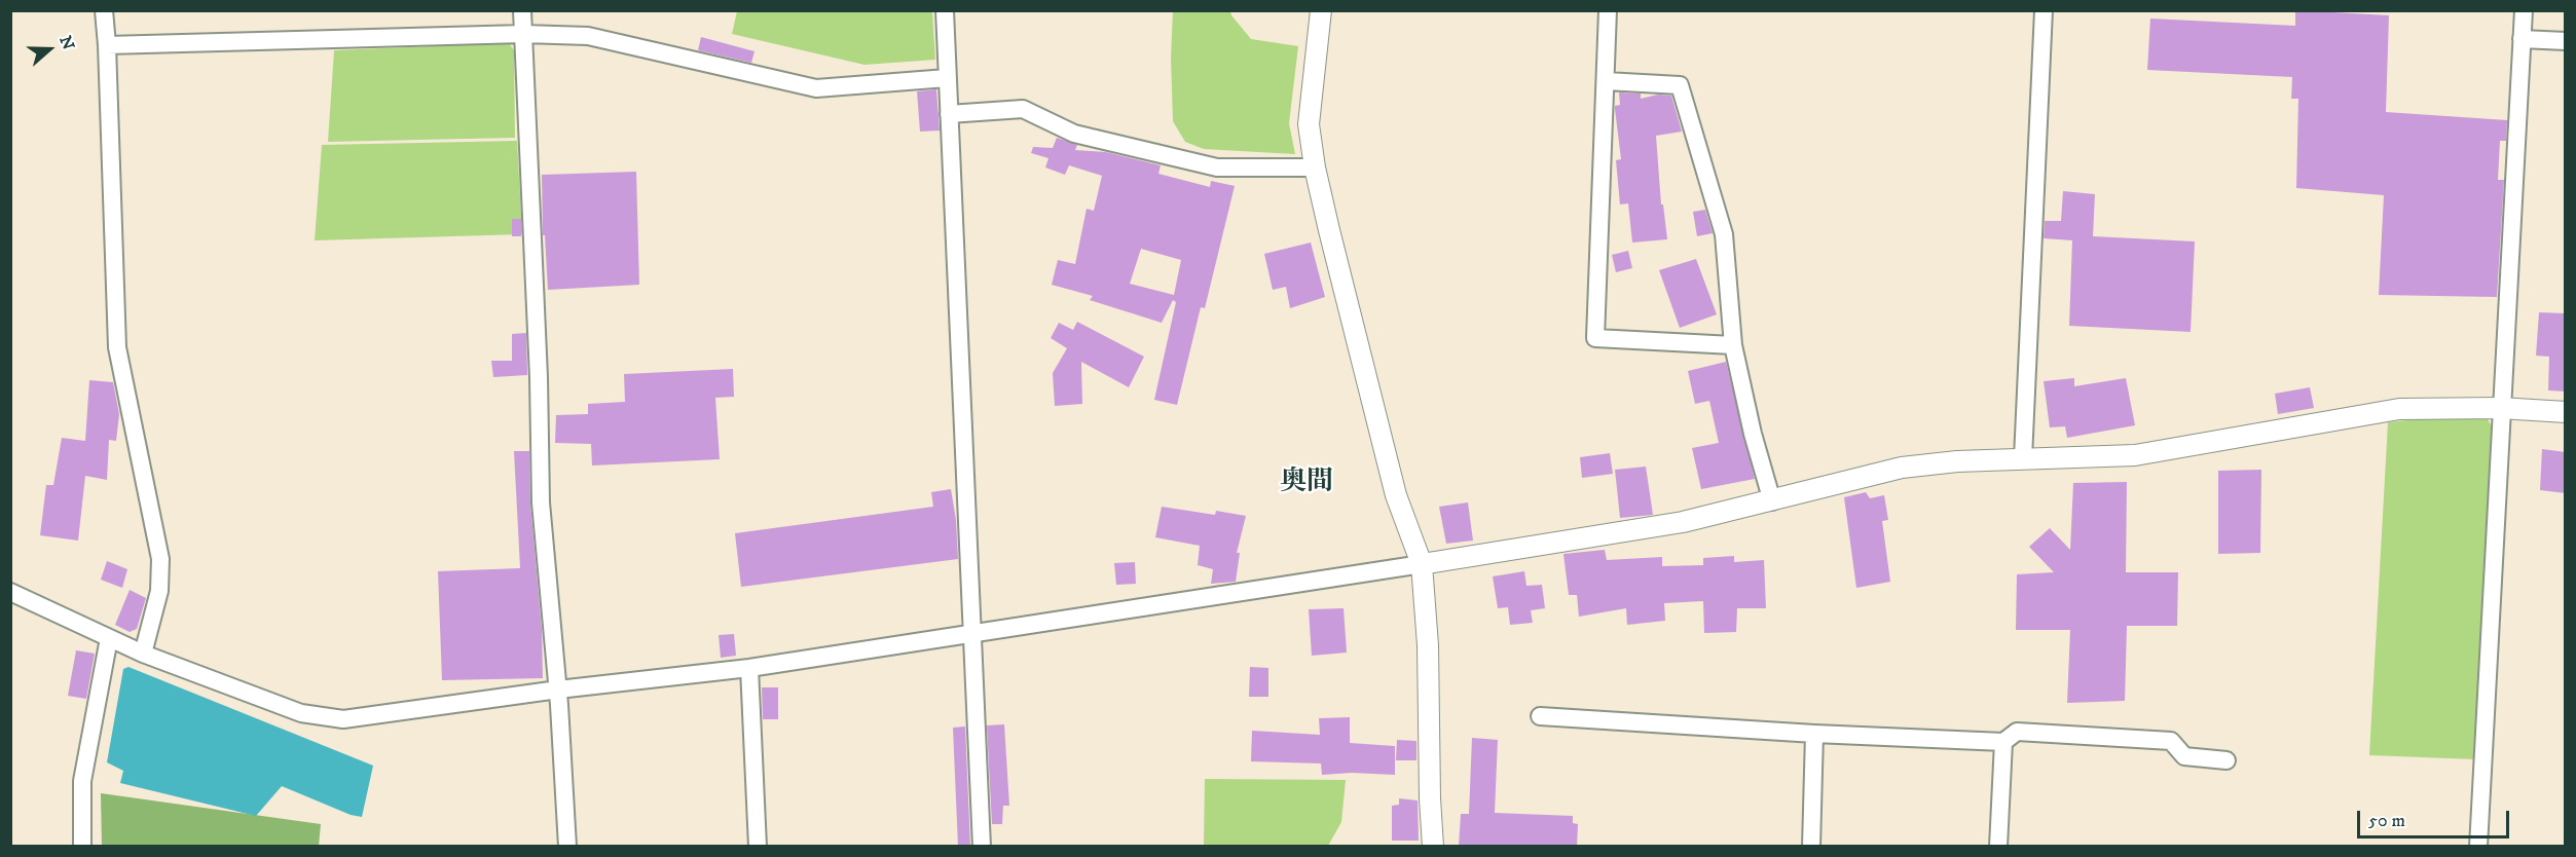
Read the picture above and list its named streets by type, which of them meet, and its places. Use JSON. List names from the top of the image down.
{
  "districts": ["奥間"],
  "scale_bar": "50 m",
  "north": "right"
}
